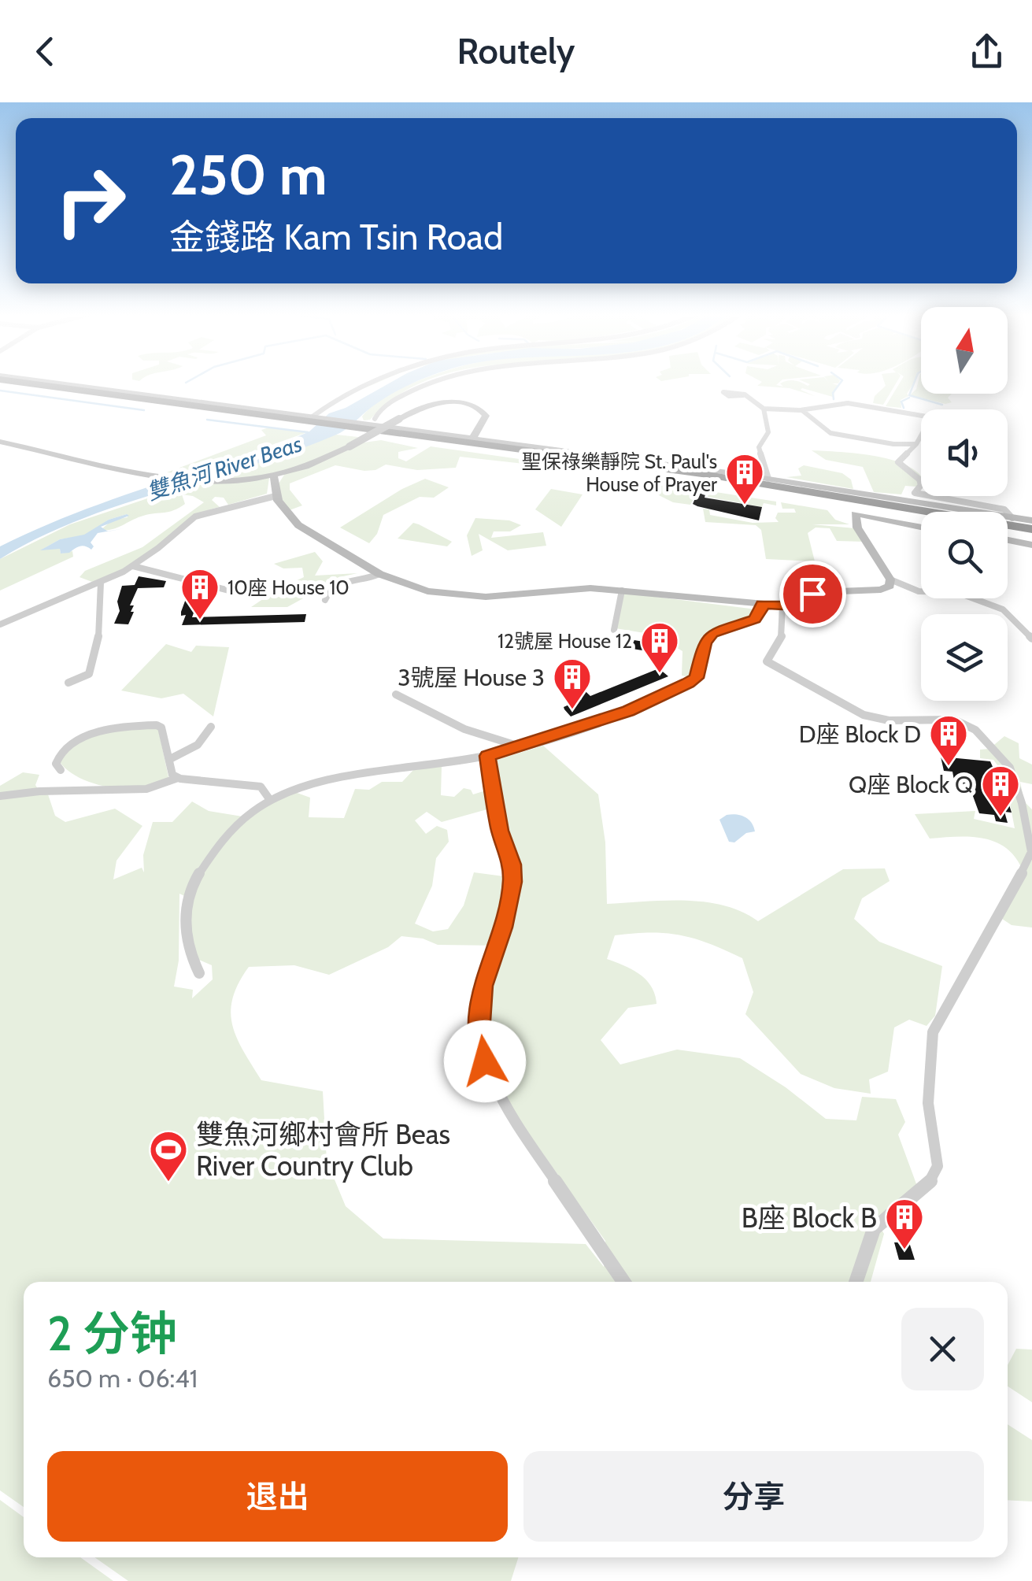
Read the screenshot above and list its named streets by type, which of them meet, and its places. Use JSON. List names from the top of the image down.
{
  "water": ["雙魚河 River Beas"],
  "places": {
    "building": [
      "聖保祿樂靜院 St. Paul's House of Prayer",
      "10座 House 10",
      "12號屋 House 12",
      "3號屋 House 3",
      "D座 Block D",
      "Q座 Block Q",
      "B座 Block B"
    ],
    "sports": ["雙魚河鄉村會所 Beas River Country Club"]
  },
  "north": "top",
  "page": {
    "header": "Routely",
    "turn": ["250 m", "金錢路 Kam Tsin Road"],
    "heading": ["2 分钟", "650 m · 06:41"],
    "buttons": ["退出", "分享"]
  }
}
